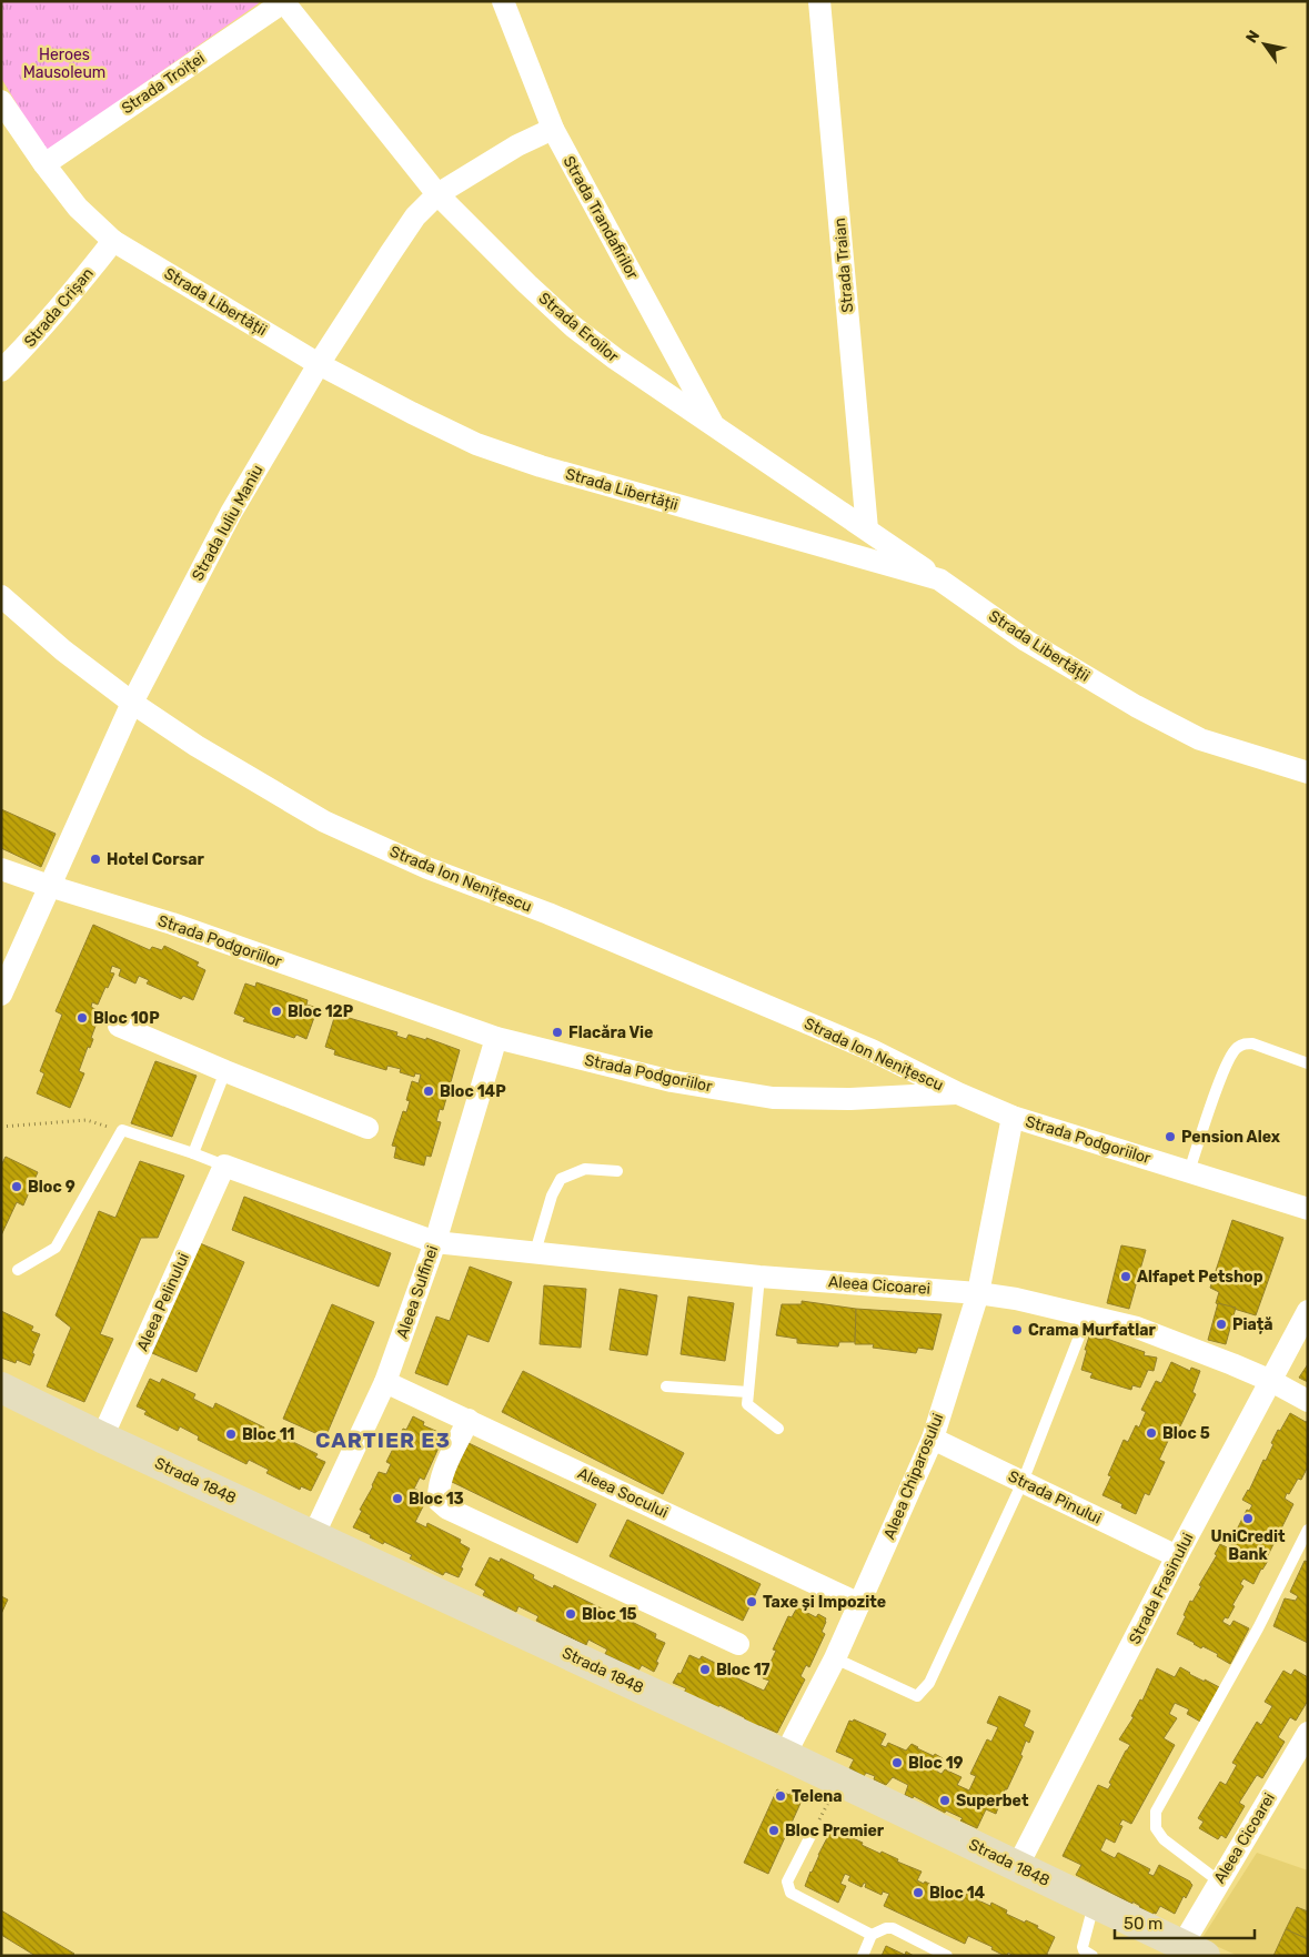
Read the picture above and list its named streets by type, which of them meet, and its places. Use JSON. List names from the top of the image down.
{
  "streets": {
    "main road": ["Strada 1848"],
    "street": [
      "Strada Troiței",
      "Strada Trandafirilor",
      "Strada Traian",
      "Strada Libertății",
      "Strada Crișan",
      "Strada Eroilor",
      "Strada Iuliu Maniu",
      "Strada Ion Nenițescu",
      "Strada Podgoriilor",
      "Aleea Cicoarei",
      "Aleea Sulfinei",
      "Aleea Pelinului",
      "Aleea Chiparosului",
      "Aleea Socului",
      "Strada Pinului",
      "Strada Frasinului"
    ]
  },
  "crossings": [
    ["Strada Troiței", "Strada Libertății"],
    ["Strada Troiței", "Strada Eroilor"],
    ["Strada Trandafirilor", "Strada Eroilor"],
    ["Strada Trandafirilor", "Strada Iuliu Maniu"],
    ["Strada Traian", "Strada Eroilor"],
    ["Strada Libertății", "Strada Crișan"],
    ["Strada Libertății", "Strada Eroilor"],
    ["Strada Libertății", "Strada Iuliu Maniu"],
    ["Strada Eroilor", "Strada Iuliu Maniu"],
    ["Strada Iuliu Maniu", "Strada Ion Nenițescu"],
    ["Strada Iuliu Maniu", "Strada Podgoriilor"],
    ["Strada Ion Nenițescu", "Strada Podgoriilor"],
    ["Strada Podgoriilor", "Aleea Sulfinei"],
    ["Strada Podgoriilor", "Aleea Chiparosului"],
    ["Aleea Cicoarei", "Aleea Sulfinei"],
    ["Aleea Cicoarei", "Aleea Chiparosului"],
    ["Aleea Cicoarei", "Strada 1848"],
    ["Aleea Cicoarei", "Strada Frasinului"],
    ["Aleea Sulfinei", "Strada 1848"],
    ["Aleea Sulfinei", "Aleea Socului"],
    ["Aleea Pelinului", "Strada 1848"],
    ["Aleea Chiparosului", "Strada 1848"],
    ["Aleea Chiparosului", "Aleea Socului"],
    ["Aleea Chiparosului", "Strada Pinului"],
    ["Strada 1848", "Strada Frasinului"],
    ["Strada Pinului", "Strada Frasinului"]
  ],
  "districts": ["CARTIER E3"],
  "parks": ["Heroes Mausoleum"],
  "places": [
    "Hotel Corsar",
    "Bloc 12P",
    "Bloc 10P",
    "Flacăra Vie",
    "Bloc 14P",
    "Pension Alex",
    "Bloc 9",
    "Alfapet Petshop",
    "Piață",
    "Crama Murfatlar",
    "Bloc 5",
    "Bloc 11",
    "Bloc 13",
    "UniCredit Bank",
    "Taxe și Impozite",
    "Bloc 15",
    "Bloc 17",
    "Bloc 19",
    "Telena",
    "Superbet",
    "Bloc Premier",
    "Bloc 14"
  ],
  "scale_bar": "50 m",
  "north": "top left"
}
